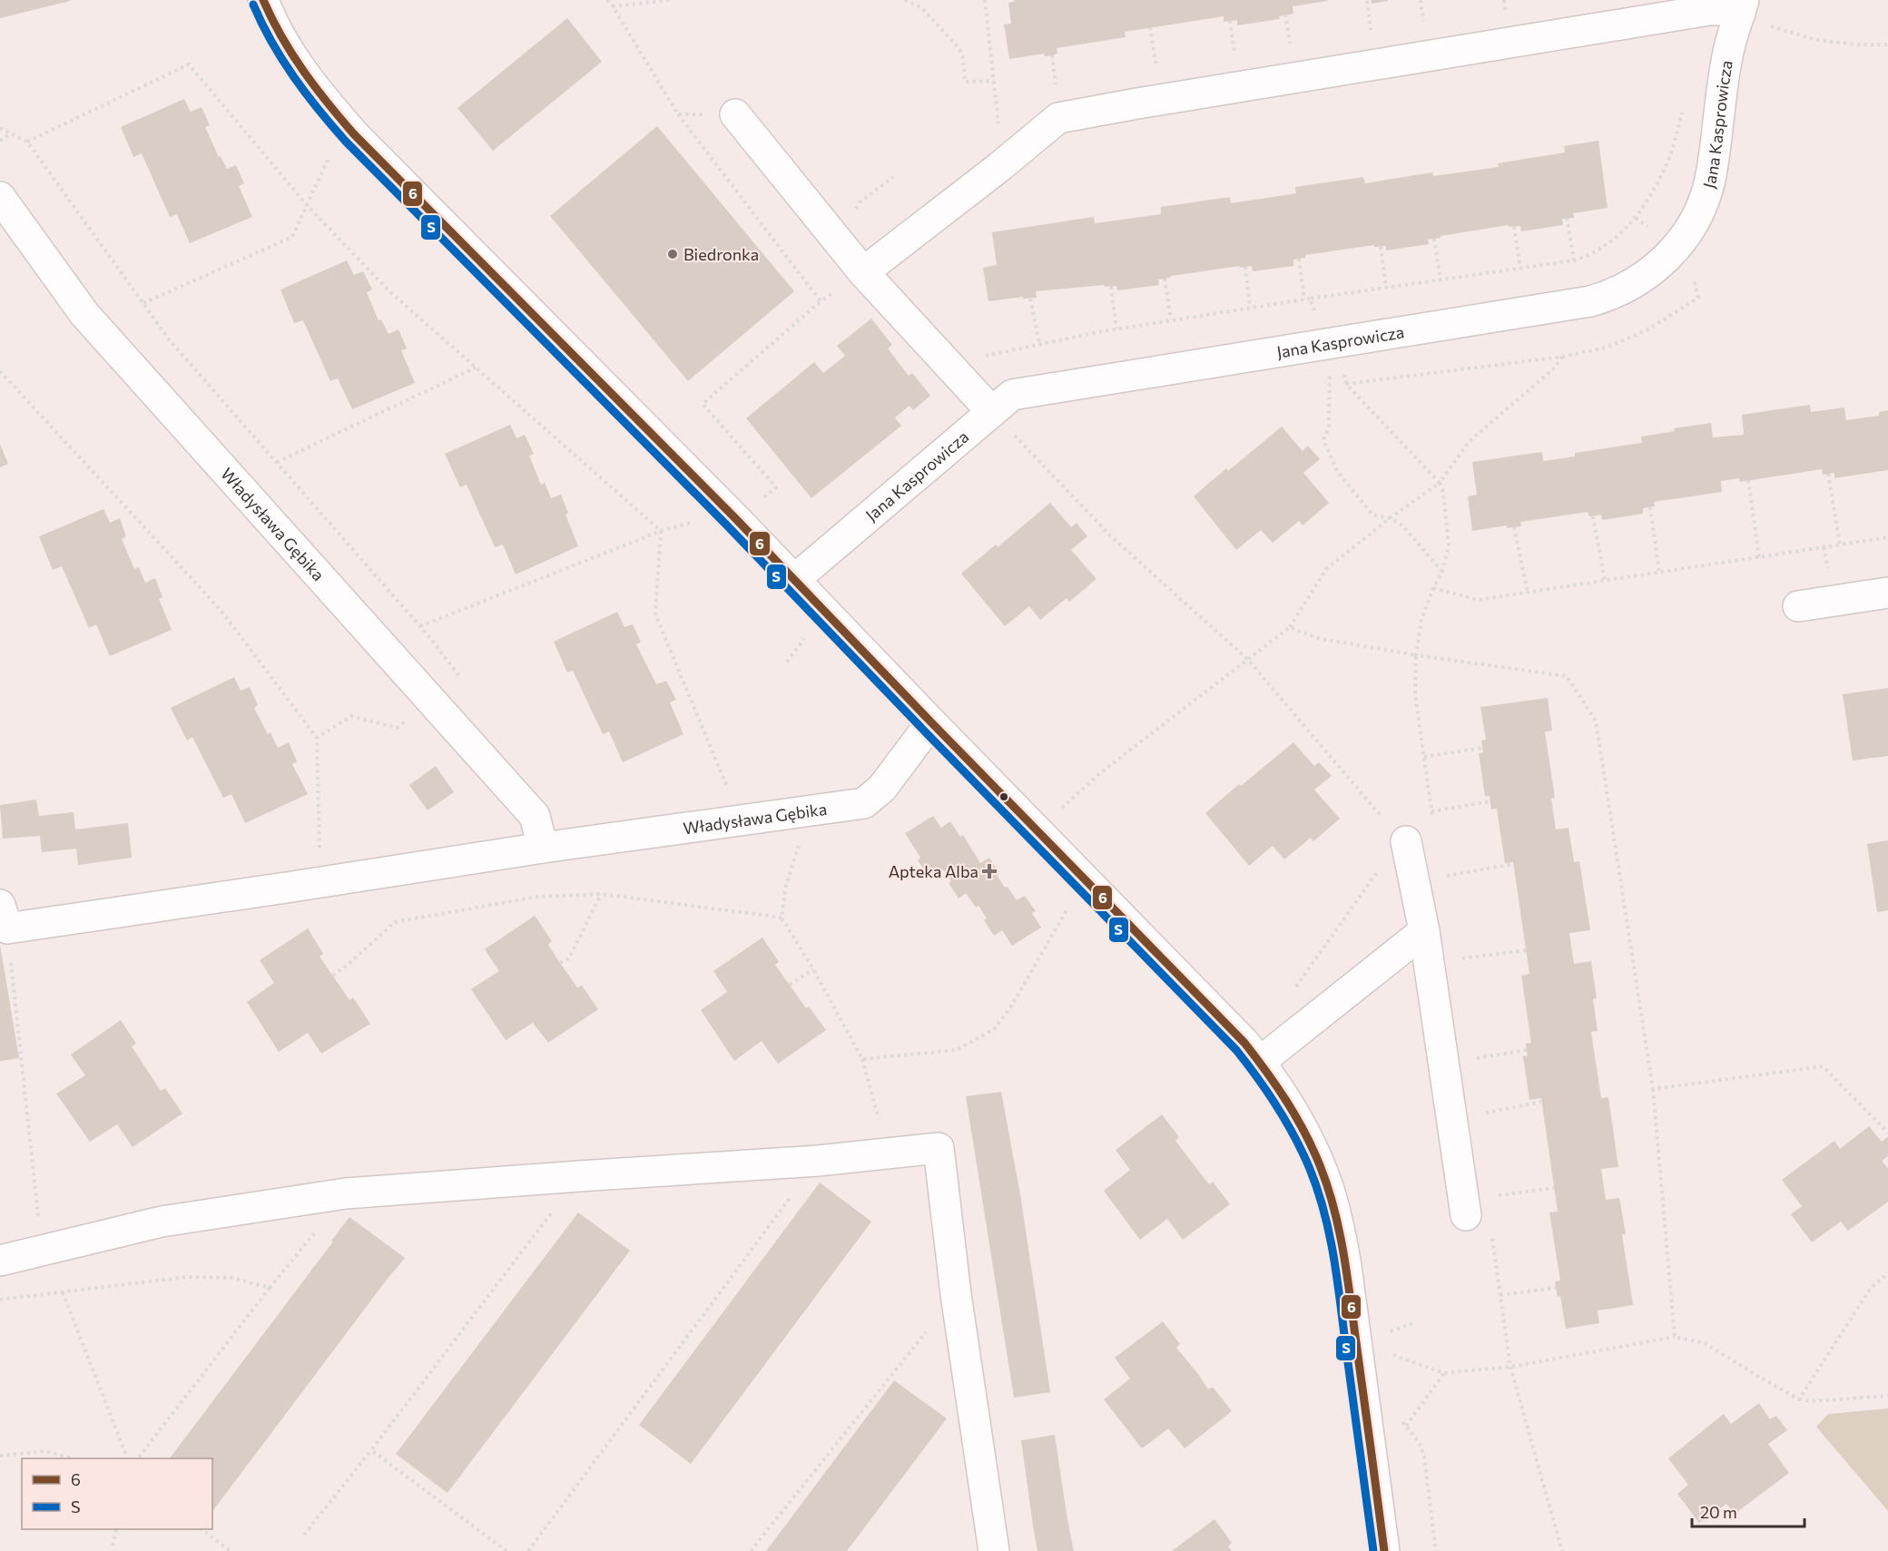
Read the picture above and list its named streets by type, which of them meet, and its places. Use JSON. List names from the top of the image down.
{
  "streets": {
    "street": ["Jana Kasprowicza", "Władysława Gębika"]
  },
  "places": {
    "other": ["Biedronka"],
    "health": ["Apteka Alba"]
  },
  "lines": ["transit line 6", "transit line S"],
  "legend": ["6", "S"],
  "scale_bar": "20 m"
}
